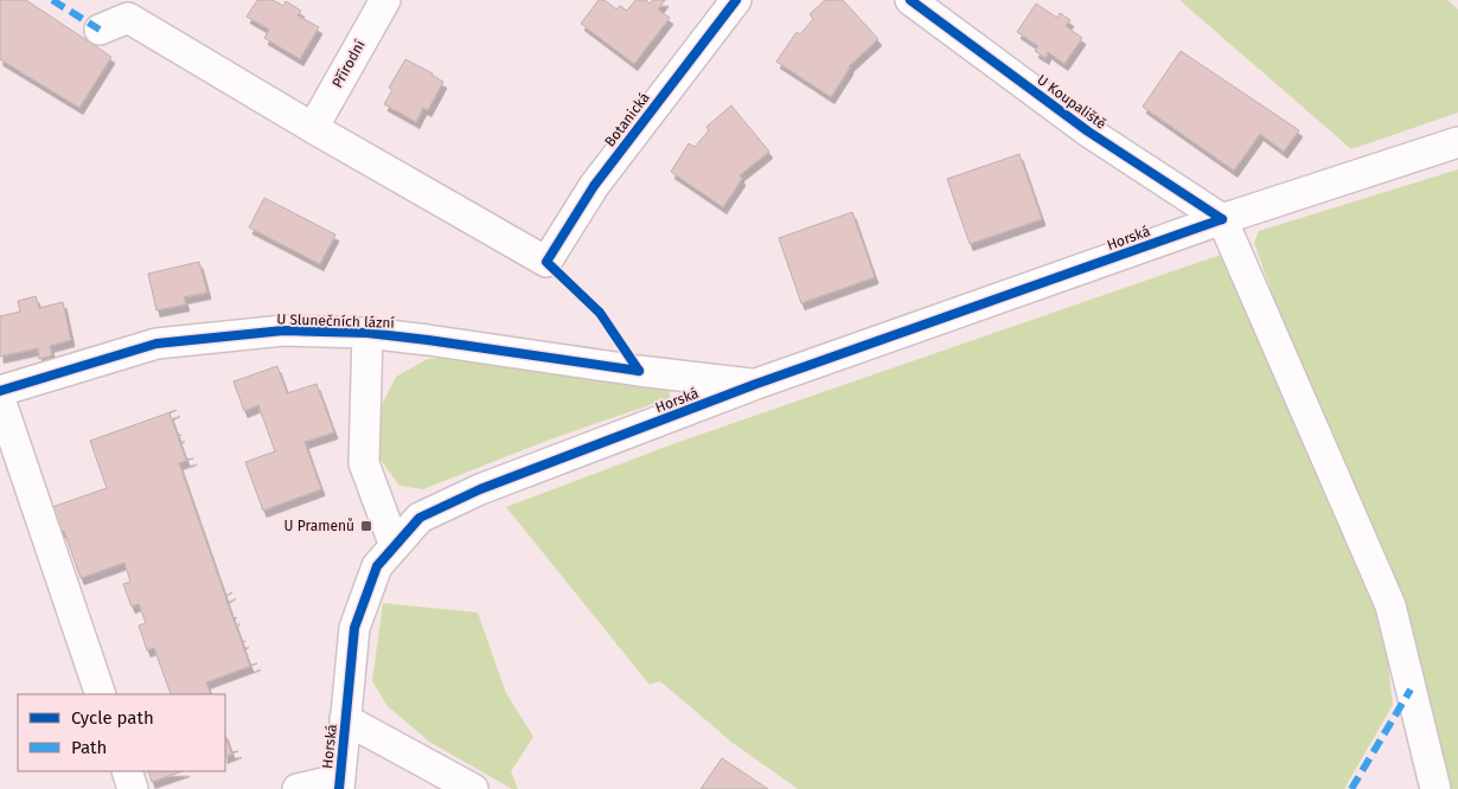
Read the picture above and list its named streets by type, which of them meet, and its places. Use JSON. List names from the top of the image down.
{
  "streets": {
    "street": [
      "Přírodní",
      "U Koupaliště",
      "Botanická",
      "Horská",
      "U Slunečních lázní"
    ]
  },
  "crossings": [
    ["Přírodní", "Botanická"],
    ["U Koupaliště", "Horská"],
    ["Horská", "U Slunečních lázní"]
  ],
  "places": {
    "transit": ["U Pramenů"]
  },
  "legend": ["Cycle path", "Path"]
}
